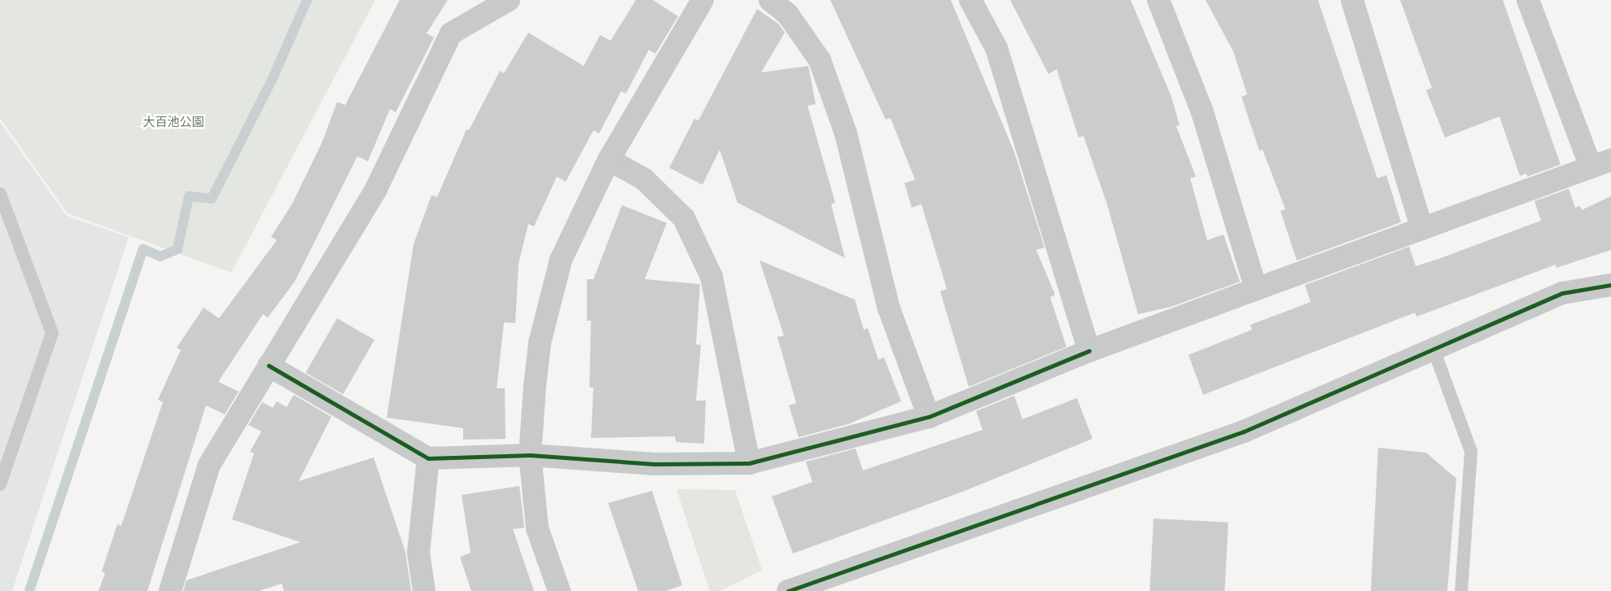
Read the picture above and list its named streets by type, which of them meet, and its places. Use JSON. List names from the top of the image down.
{
  "parks": ["大百池公園"]
}
